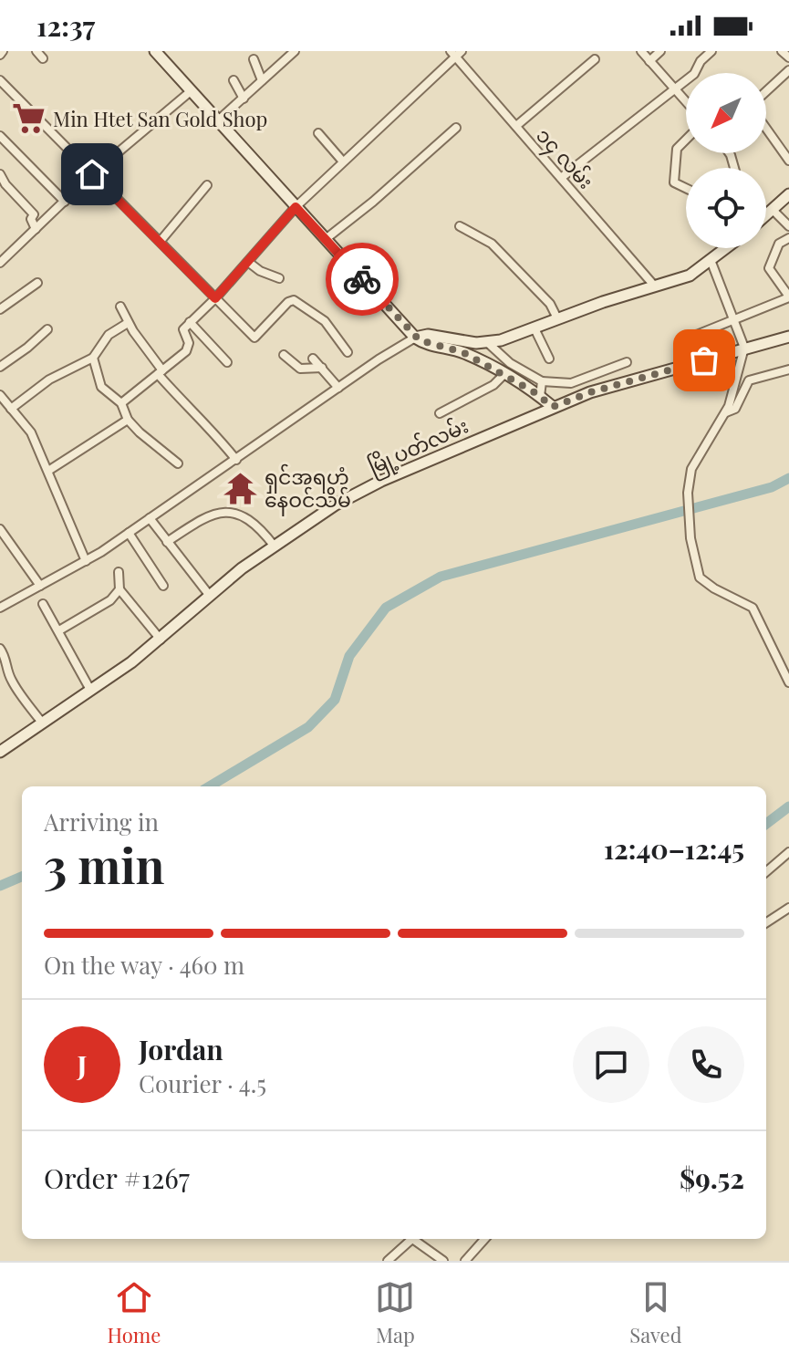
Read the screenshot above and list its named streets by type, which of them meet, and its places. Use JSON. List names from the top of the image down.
{
  "streets": {
    "main road": ["မြို့ပတ်လမ်း"],
    "street": ["၁၄ လမ်း"]
  },
  "places": {
    "supermarket": ["Min Htet San Gold Shop"],
    "temple": ["ရှင်အရဟံ နေဝင်သိမ်"]
  },
  "north": "bottom left",
  "page": {
    "status": "12:37",
    "heading": ["3 min", "Arriving in", "12:40–12:45"],
    "panel": [
      "Jordan",
      "Courier · 4.5",
      "Order #1267",
      "$9.52"
    ],
    "bar": "On the way · 460 m",
    "round": "J",
    "tabs": ["Home", "Map", "Saved"]
  }
}
